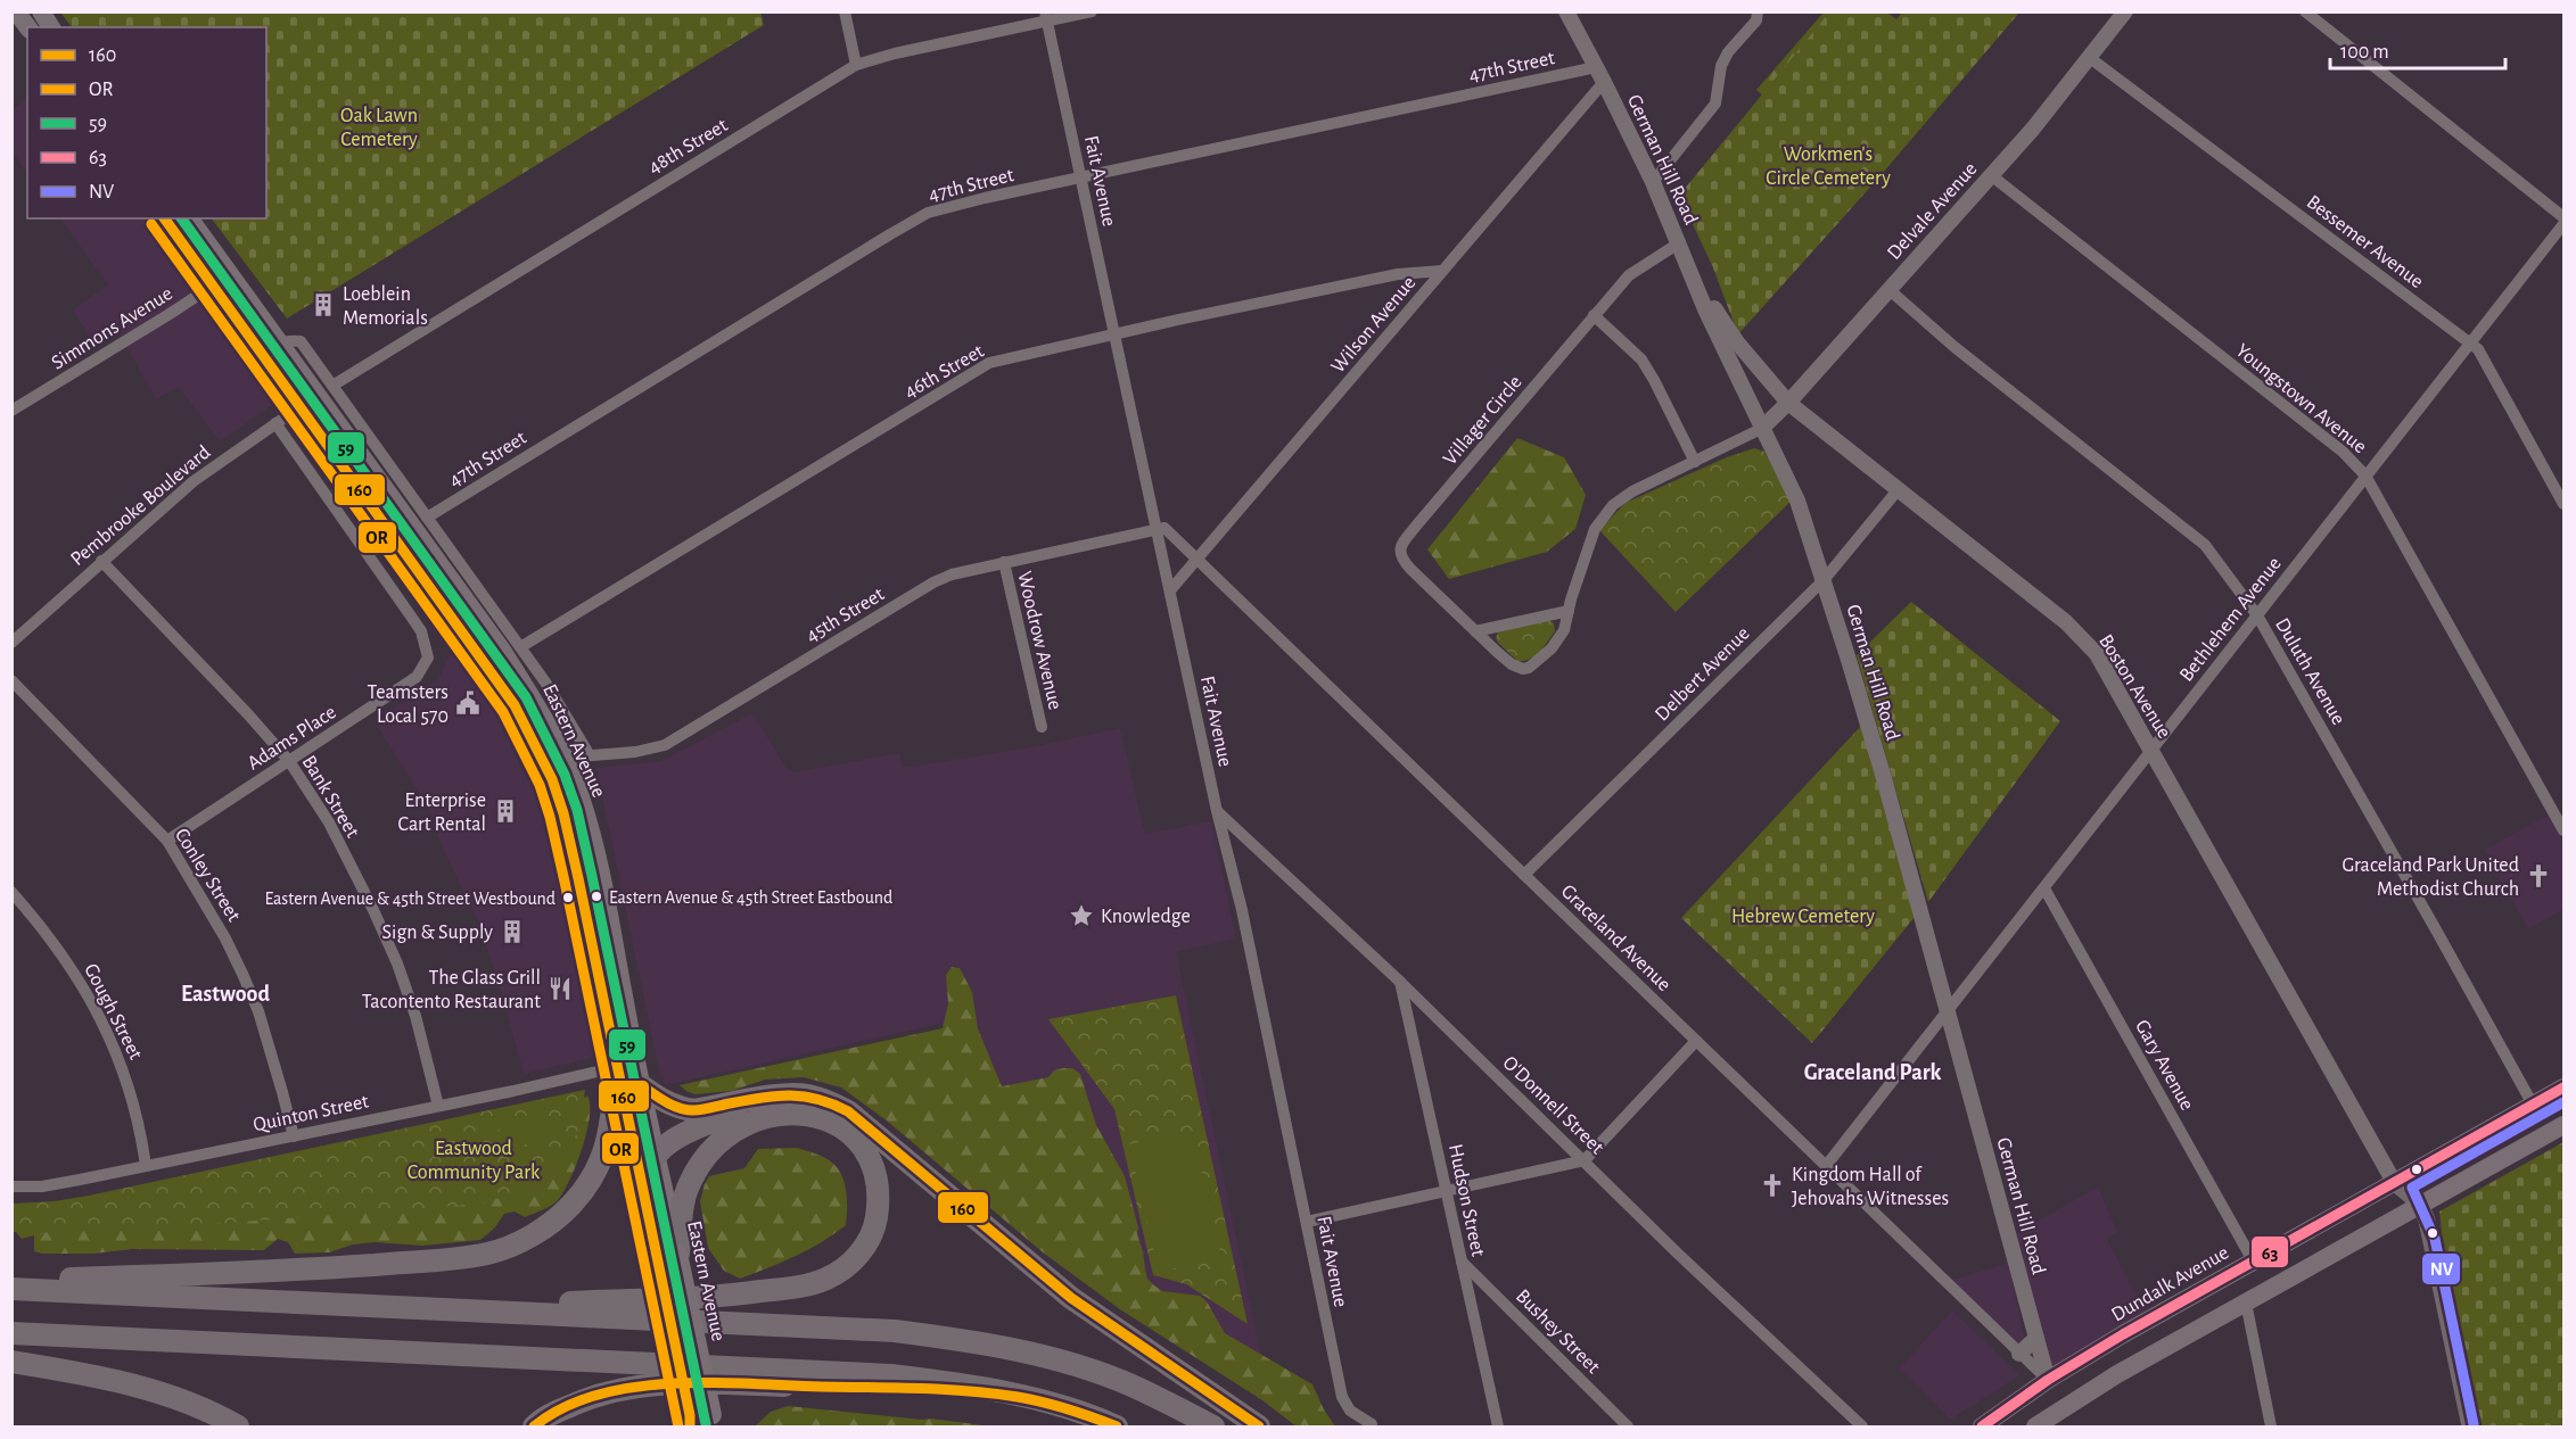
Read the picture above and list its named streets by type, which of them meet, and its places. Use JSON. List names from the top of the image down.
{
  "streets": {
    "main road": ["Eastern Avenue", "Dundalk Avenue"],
    "street": [
      "47th Street",
      "48th Street",
      "German Hill Road",
      "Fait Avenue",
      "Delvale Avenue",
      "Bessemer Avenue",
      "Wilson Avenue",
      "Simmons Avenue",
      "46th Street",
      "Youngstown Avenue",
      "Villager Circle",
      "Pembrooke Boulevard",
      "45th Street",
      "Bethlehem Avenue",
      "Woodrow Avenue",
      "Duluth Avenue",
      "Delbert Avenue",
      "Boston Avenue",
      "Adams Place",
      "Bank Street",
      "Conley Street",
      "Graceland Avenue",
      "Gough Street",
      "Gary Avenue",
      "O'Donnell Street",
      "Quinton Street",
      "Hudson Street",
      "Bushey Street"
    ]
  },
  "crossings": [
    ["47th Street", "German Hill Road"],
    ["47th Street", "Fait Avenue"],
    ["47th Street", "Wilson Avenue"],
    ["47th Street", "Eastern Avenue"],
    ["48th Street", "Fait Avenue"],
    ["48th Street", "Eastern Avenue"],
    ["German Hill Road", "Delvale Avenue"],
    ["German Hill Road", "Wilson Avenue"],
    ["German Hill Road", "Villager Circle"],
    ["German Hill Road", "Bethlehem Avenue"],
    ["German Hill Road", "Delbert Avenue"],
    ["German Hill Road", "Boston Avenue"],
    ["German Hill Road", "Graceland Avenue"],
    ["German Hill Road", "Dundalk Avenue"],
    ["Fait Avenue", "Wilson Avenue"],
    ["Fait Avenue", "46th Street"],
    ["Fait Avenue", "45th Street"],
    ["Fait Avenue", "Graceland Avenue"],
    ["Fait Avenue", "O'Donnell Street"],
    ["Delvale Avenue", "Bessemer Avenue"],
    ["Delvale Avenue", "Youngstown Avenue"],
    ["Delvale Avenue", "Villager Circle"],
    ["Delvale Avenue", "Duluth Avenue"],
    ["Delvale Avenue", "Boston Avenue"],
    ["Bessemer Avenue", "Bethlehem Avenue"],
    ["Wilson Avenue", "46th Street"],
    ["Wilson Avenue", "Graceland Avenue"],
    ["Simmons Avenue", "Eastern Avenue"],
    ["46th Street", "Eastern Avenue"],
    ["Youngstown Avenue", "Bethlehem Avenue"],
    ["Villager Circle", "Boston Avenue"],
    ["Pembrooke Boulevard", "Adams Place"],
    ["Pembrooke Boulevard", "Eastern Avenue"],
    ["Pembrooke Boulevard", "Bank Street"],
    ["45th Street", "Woodrow Avenue"],
    ["45th Street", "Eastern Avenue"],
    ["45th Street", "Graceland Avenue"],
    ["Bethlehem Avenue", "Duluth Avenue"],
    ["Bethlehem Avenue", "Boston Avenue"],
    ["Bethlehem Avenue", "Graceland Avenue"],
    ["Bethlehem Avenue", "Gary Avenue"],
    ["Duluth Avenue", "Dundalk Avenue"],
    ["Delbert Avenue", "Boston Avenue"],
    ["Delbert Avenue", "Graceland Avenue"],
    ["Boston Avenue", "Dundalk Avenue"],
    ["Adams Place", "Bank Street"],
    ["Adams Place", "Conley Street"],
    ["Eastern Avenue", "Quinton Street"],
    ["Bank Street", "Quinton Street"],
    ["Conley Street", "Quinton Street"],
    ["Graceland Avenue", "Dundalk Avenue"],
    ["Gough Street", "Quinton Street"],
    ["Gary Avenue", "Dundalk Avenue"],
    ["O'Donnell Street", "Hudson Street"],
    ["Hudson Street", "Bushey Street"]
  ],
  "districts": ["Eastwood", "Graceland Park"],
  "parks": [
    "Oak Lawn Cemetery",
    "Workmen's Circle Cemetery",
    "Hebrew Cemetery",
    "Eastwood Community Park"
  ],
  "places": {
    "building": ["Loeblein Memorials", "Enterprise Cart Rental", "Sign & Supply"],
    "public building": ["Teamsters Local 570"],
    "church": ["Graceland Park United Methodist Church", "Kingdom Hall of Jehovahs Witnesses"],
    "other": ["Eastern Avenue & 45th Street Eastbound", "Eastern Avenue & 45th Street Westbound"],
    "place": ["Knowledge"],
    "restaurant": ["The Glass Grill Tacontento Restaurant"]
  },
  "lines": [
    "transit line 160",
    "transit line 59",
    "transit line OR",
    "transit line 63",
    "transit line NV"
  ],
  "legend": [
    "160",
    "OR",
    "59",
    "63",
    "NV"
  ],
  "scale_bar": "100 m"
}
